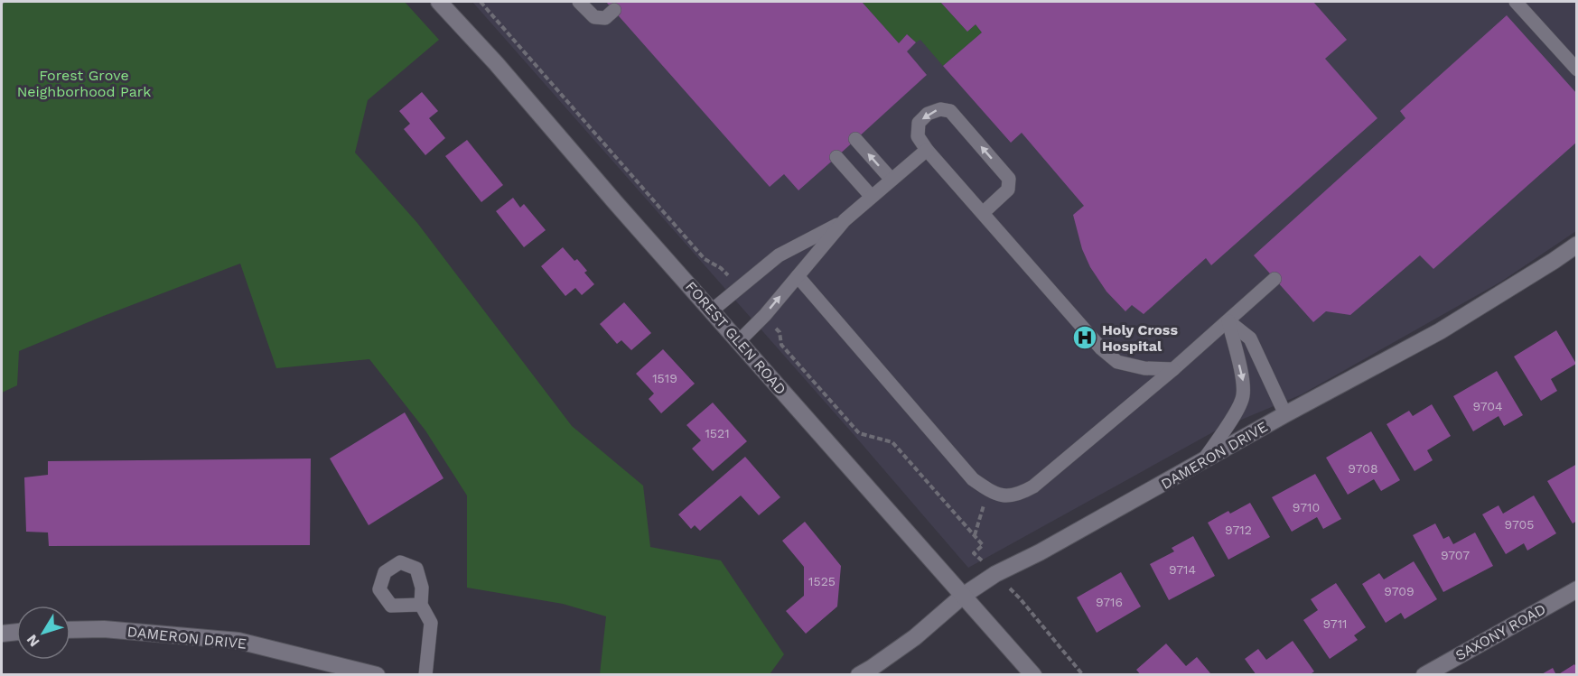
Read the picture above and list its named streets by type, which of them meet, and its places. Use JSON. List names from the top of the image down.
{
  "streets": {
    "street": ["FOREST GLEN ROAD", "DAMERON DRIVE", "SAXONY ROAD"]
  },
  "crossings": [
    ["FOREST GLEN ROAD", "DAMERON DRIVE"]
  ],
  "parks": ["Forest Grove Neighborhood Park"],
  "places": {
    "hospital": ["Holy Cross Hospital"]
  },
  "house_numbers": [
    "1519",
    "9704",
    "1521",
    "9708",
    "9710",
    "9705",
    "9712",
    "9707",
    "9714",
    "1525",
    "9709",
    "9716",
    "9711"
  ],
  "north": "bottom left"
}
